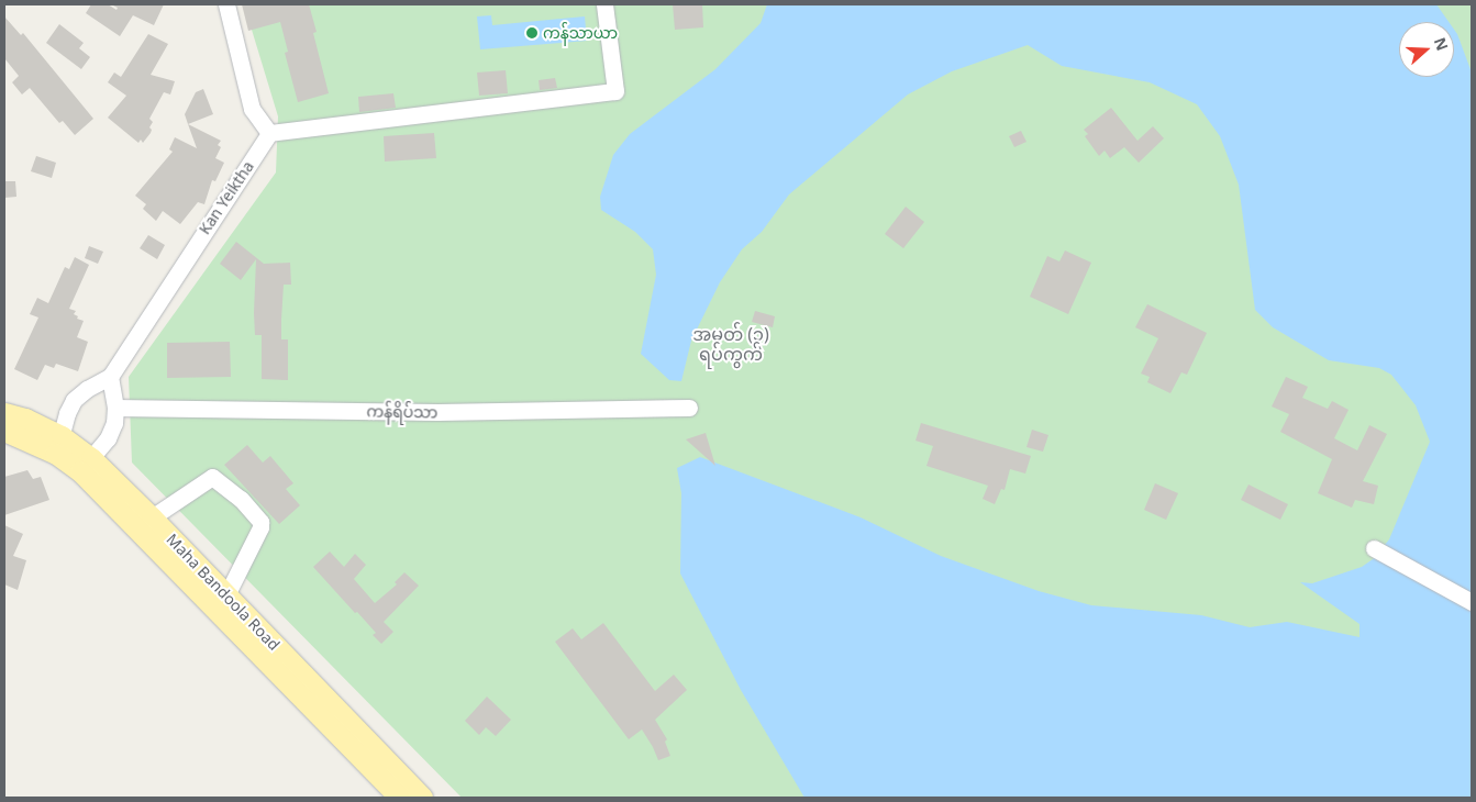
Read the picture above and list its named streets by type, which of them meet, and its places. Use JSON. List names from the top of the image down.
{
  "streets": {
    "main road": ["Maha Bandoola Road"],
    "street": ["Kan Yeiktha", "ကန်ရိပ်သာ"]
  },
  "districts": ["အမှတ် (၃) ရပ်ကွက်"],
  "places": ["ကန်သာယာ"],
  "north": "right"
}
